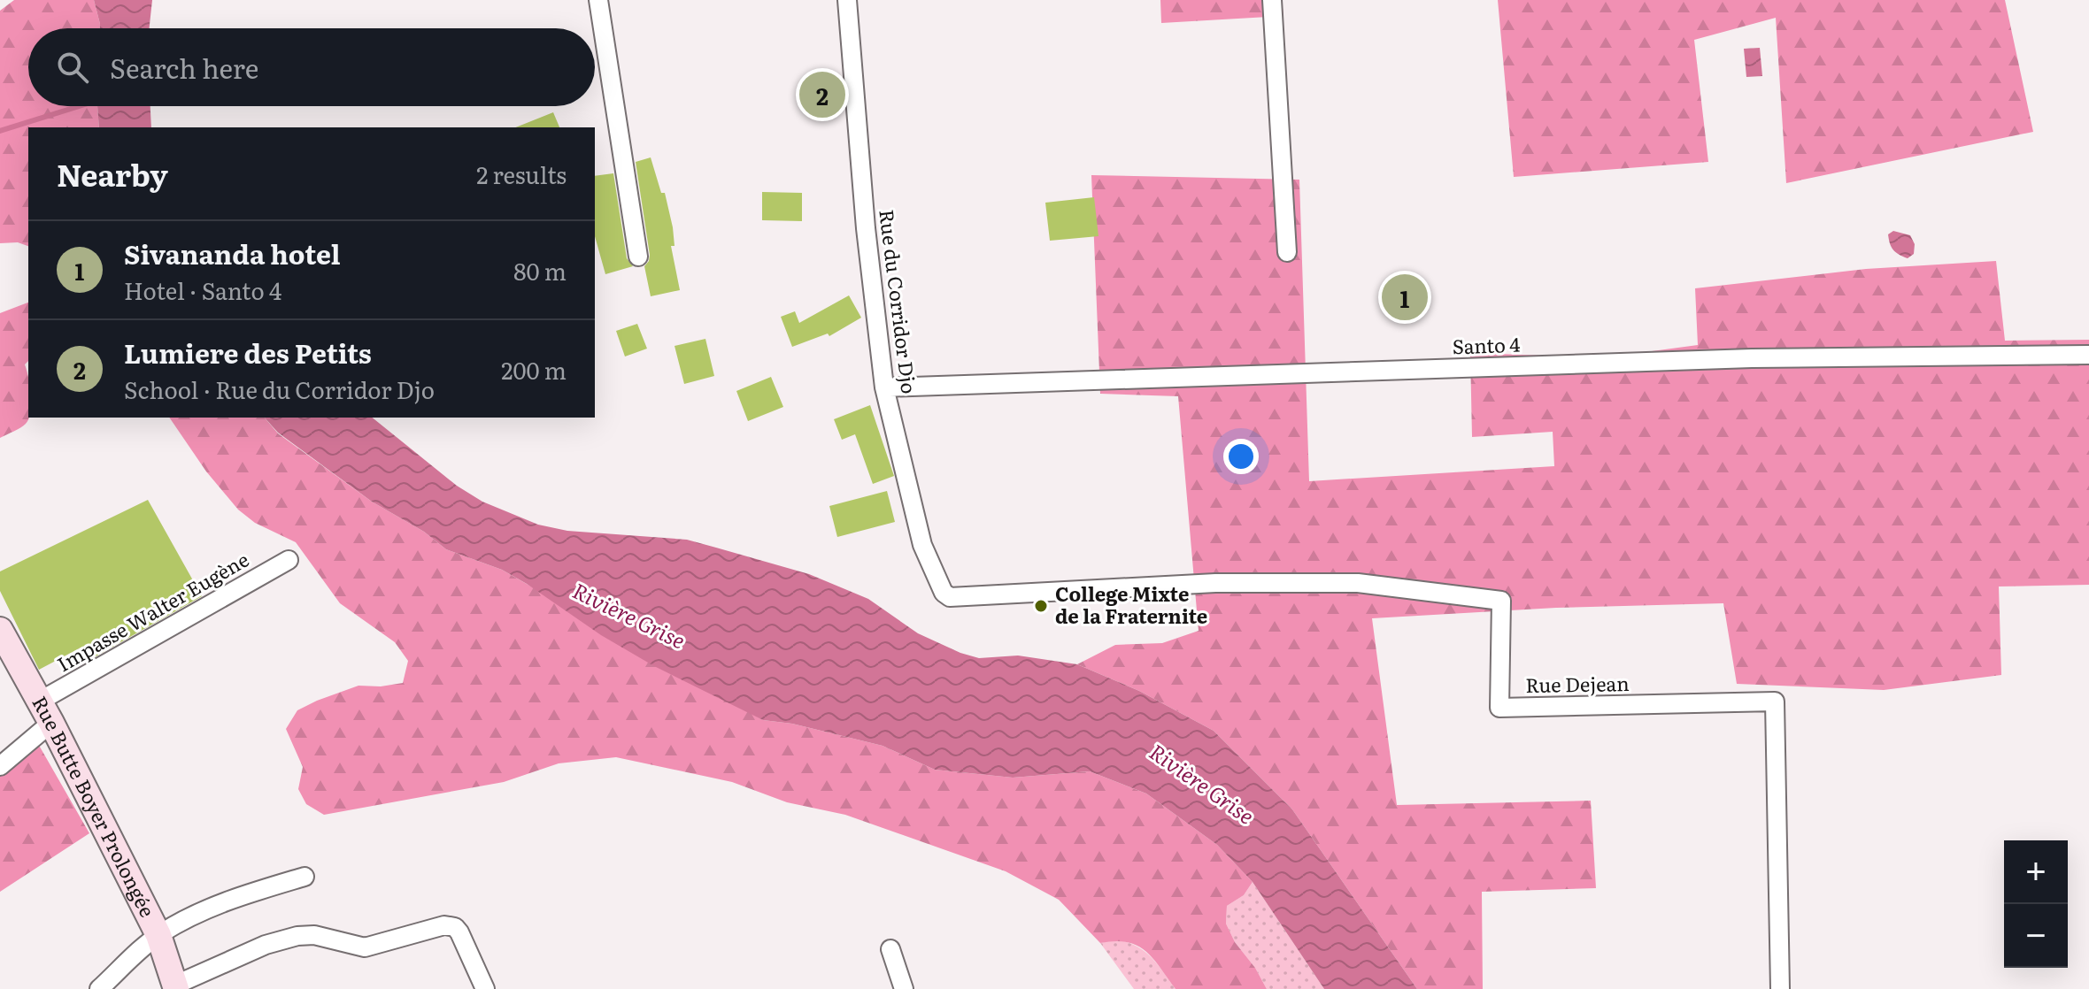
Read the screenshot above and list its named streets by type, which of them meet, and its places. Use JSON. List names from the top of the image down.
{
  "streets": {
    "street": [
      "Rue du Corridor Djo",
      "Santo 4",
      "Impasse Walter Eugène",
      "Rue Dejean",
      "Rue Butte Boyer Prolongée"
    ]
  },
  "crossings": [
    ["Rue du Corridor Djo", "Santo 4"],
    ["Rue du Corridor Djo", "Rue Dejean"],
    ["Impasse Walter Eugène", "Rue Butte Boyer Prolongée"]
  ],
  "water": ["Rivière Grise"],
  "places": ["College Mixte de la Fraternite"],
  "page": {
    "search": "Search here",
    "pins": ["2", "1"],
    "heading": ["Nearby", "2 results"],
    "list": [
      {
        "mark": "1",
        "name": "Sivananda hotel",
        "note": "Hotel · Santo 4",
        "value": "80 m"
      },
      {
        "mark": "2",
        "name": "Lumiere des Petits",
        "note": "School · Rue du Corridor Djo",
        "value": "200 m"
      }
    ],
    "map_buttons": ["+", "−"]
  }
}
